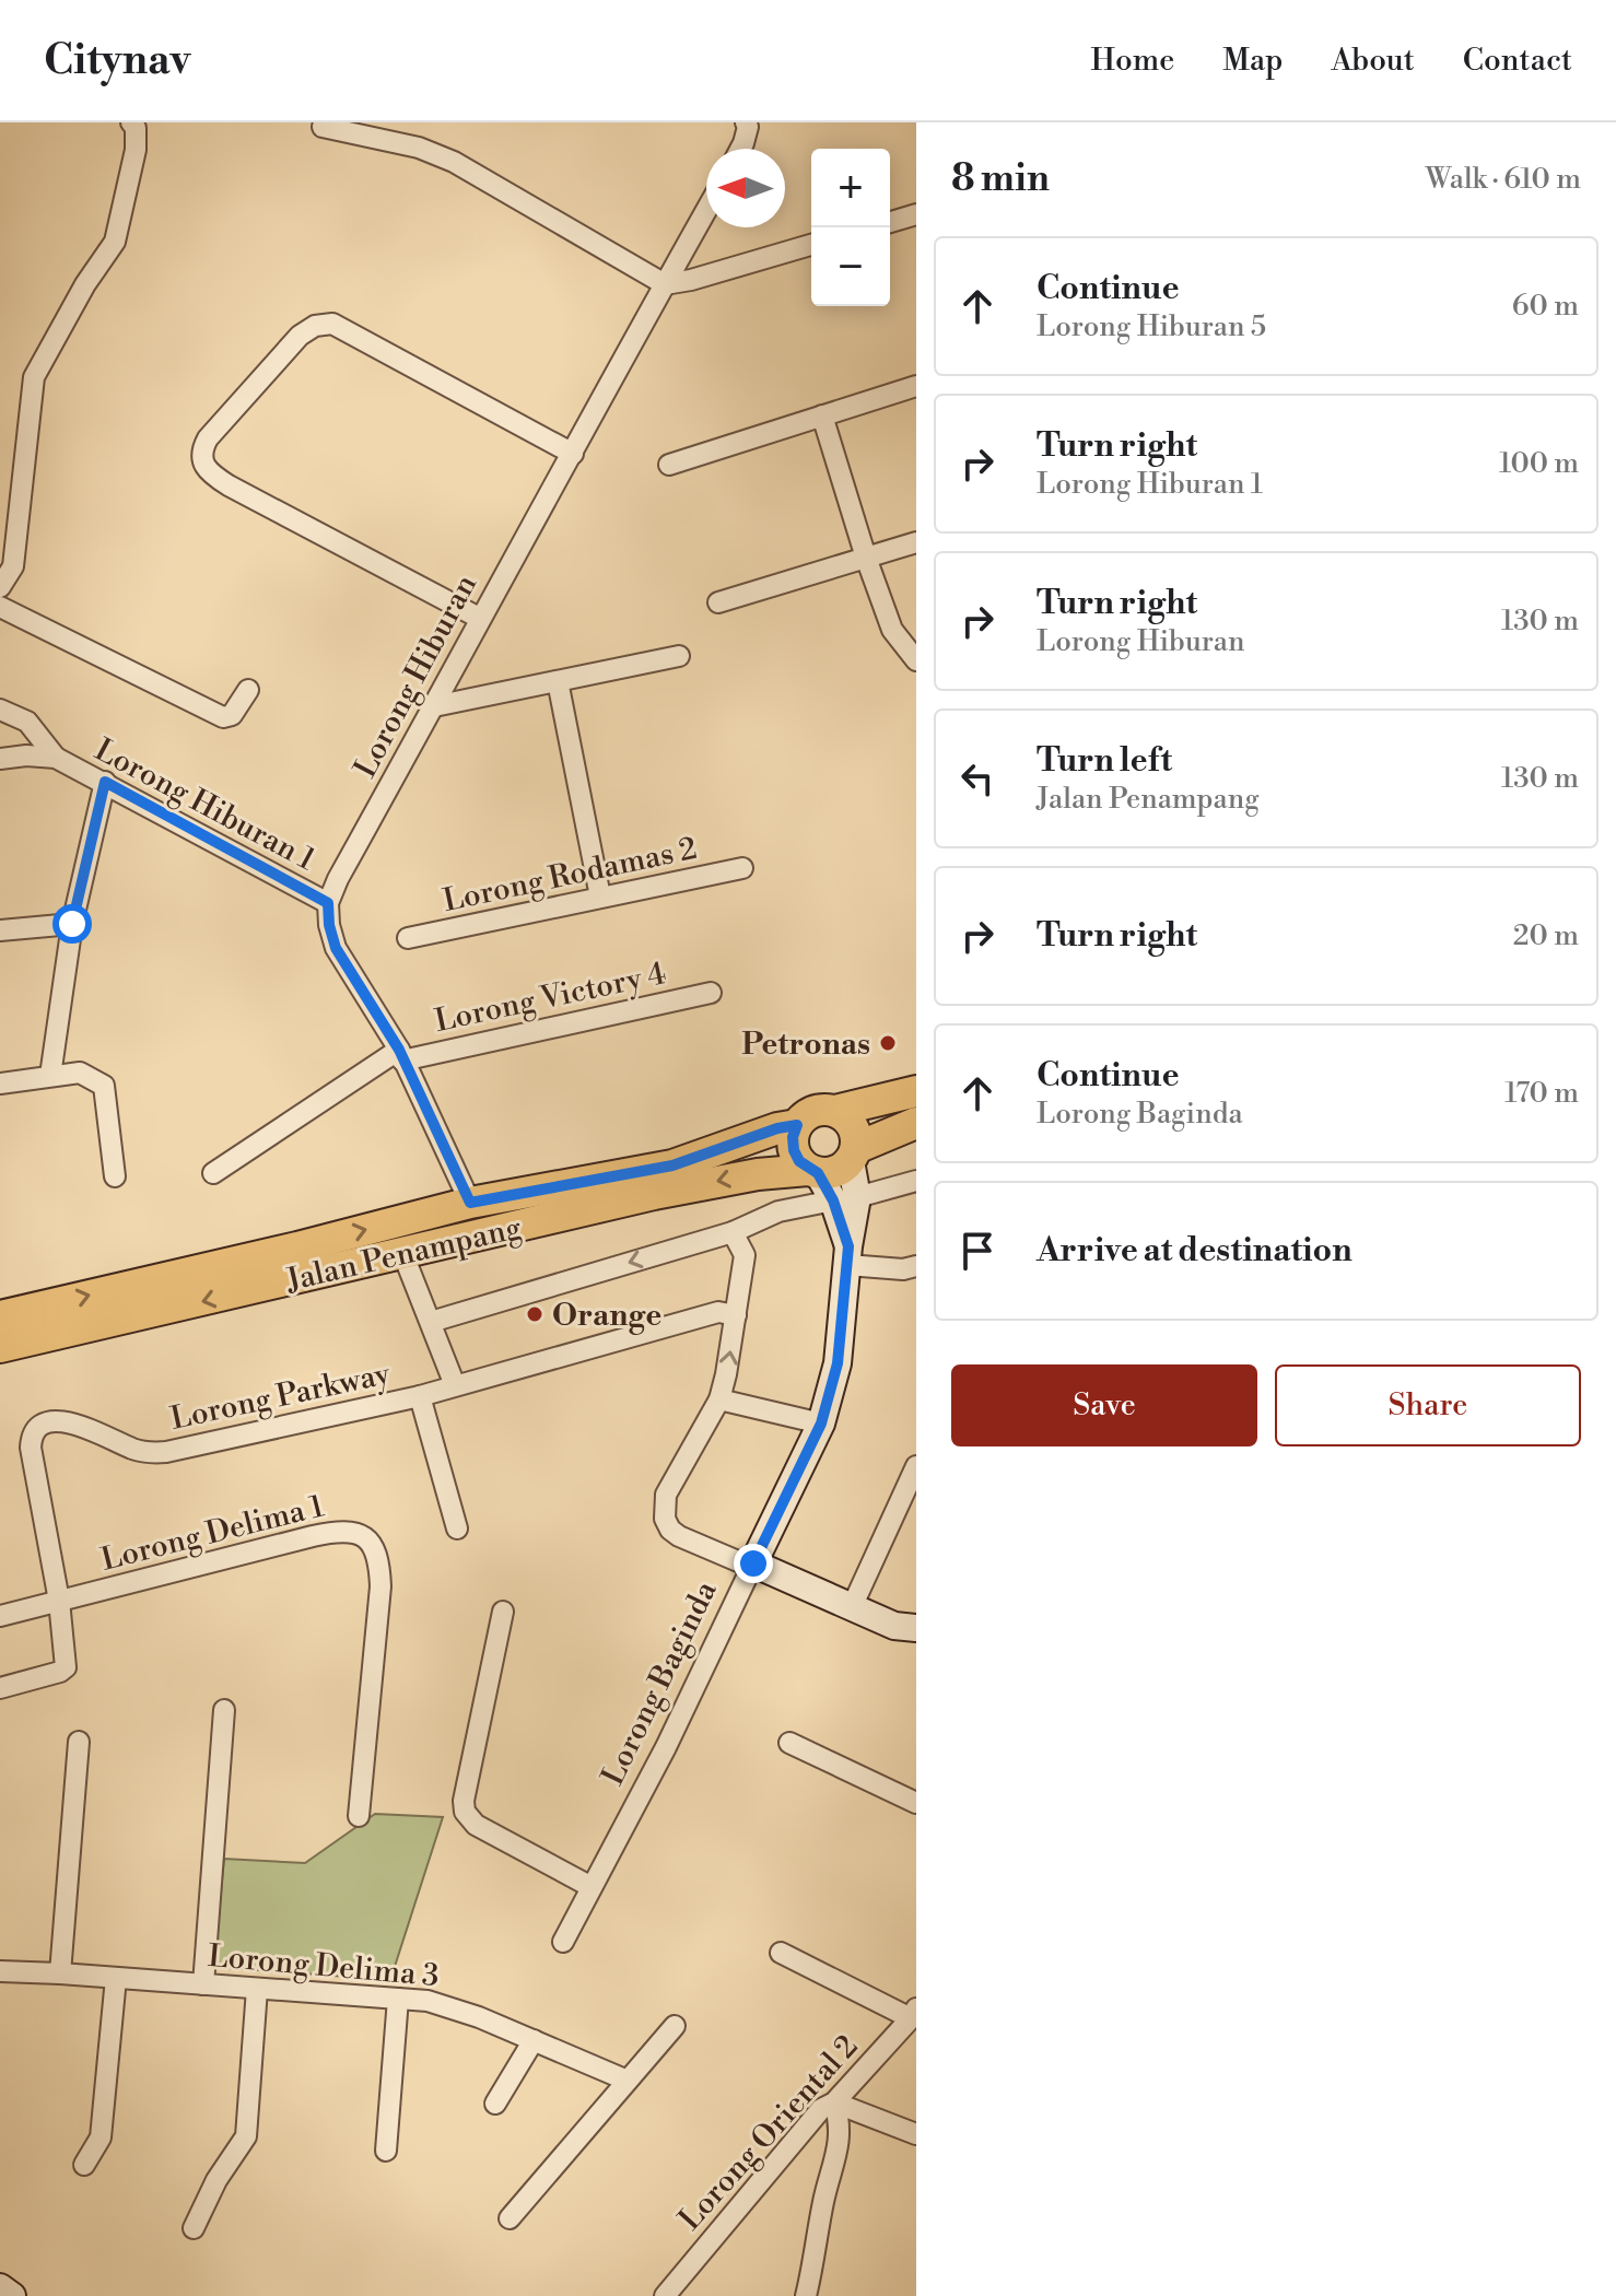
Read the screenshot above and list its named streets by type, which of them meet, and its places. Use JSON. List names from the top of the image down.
{
  "streets": {
    "main road": ["Jalan Penampang"],
    "street": [
      "Lorong Hiburan",
      "Lorong Hiburan 1",
      "Lorong Rodamas 2",
      "Lorong Victory 4",
      "Lorong Parkway",
      "Lorong Delima 1",
      "Lorong Baginda",
      "Lorong Delima 3",
      "Lorong Oriental 2"
    ]
  },
  "crossings": [
    ["Lorong Hiburan", "Lorong Hiburan 1"],
    ["Jalan Penampang", "Lorong Baginda"],
    ["Lorong Parkway", "Lorong Delima 1"]
  ],
  "places": ["Petronas", "Orange"],
  "north": "left",
  "page": {
    "header": "Citynav",
    "nav": [
      "Home",
      "Map",
      "About",
      "Contact"
    ],
    "heading": ["8 min", "Walk · 610 m"],
    "map_buttons": ["+", "−"],
    "list": [
      ["Continue", "Lorong Hiburan 5", "60 m"],
      ["Turn right", "Lorong Hiburan 1", "100 m"],
      ["Turn right", "Lorong Hiburan", "130 m"],
      ["Turn left", "Jalan Penampang", "130 m"],
      ["Turn right", "20 m"],
      ["Continue", "Lorong Baginda", "170 m"],
      "Arrive at destination"
    ],
    "buttons": ["Save", "Share"]
  }
}
